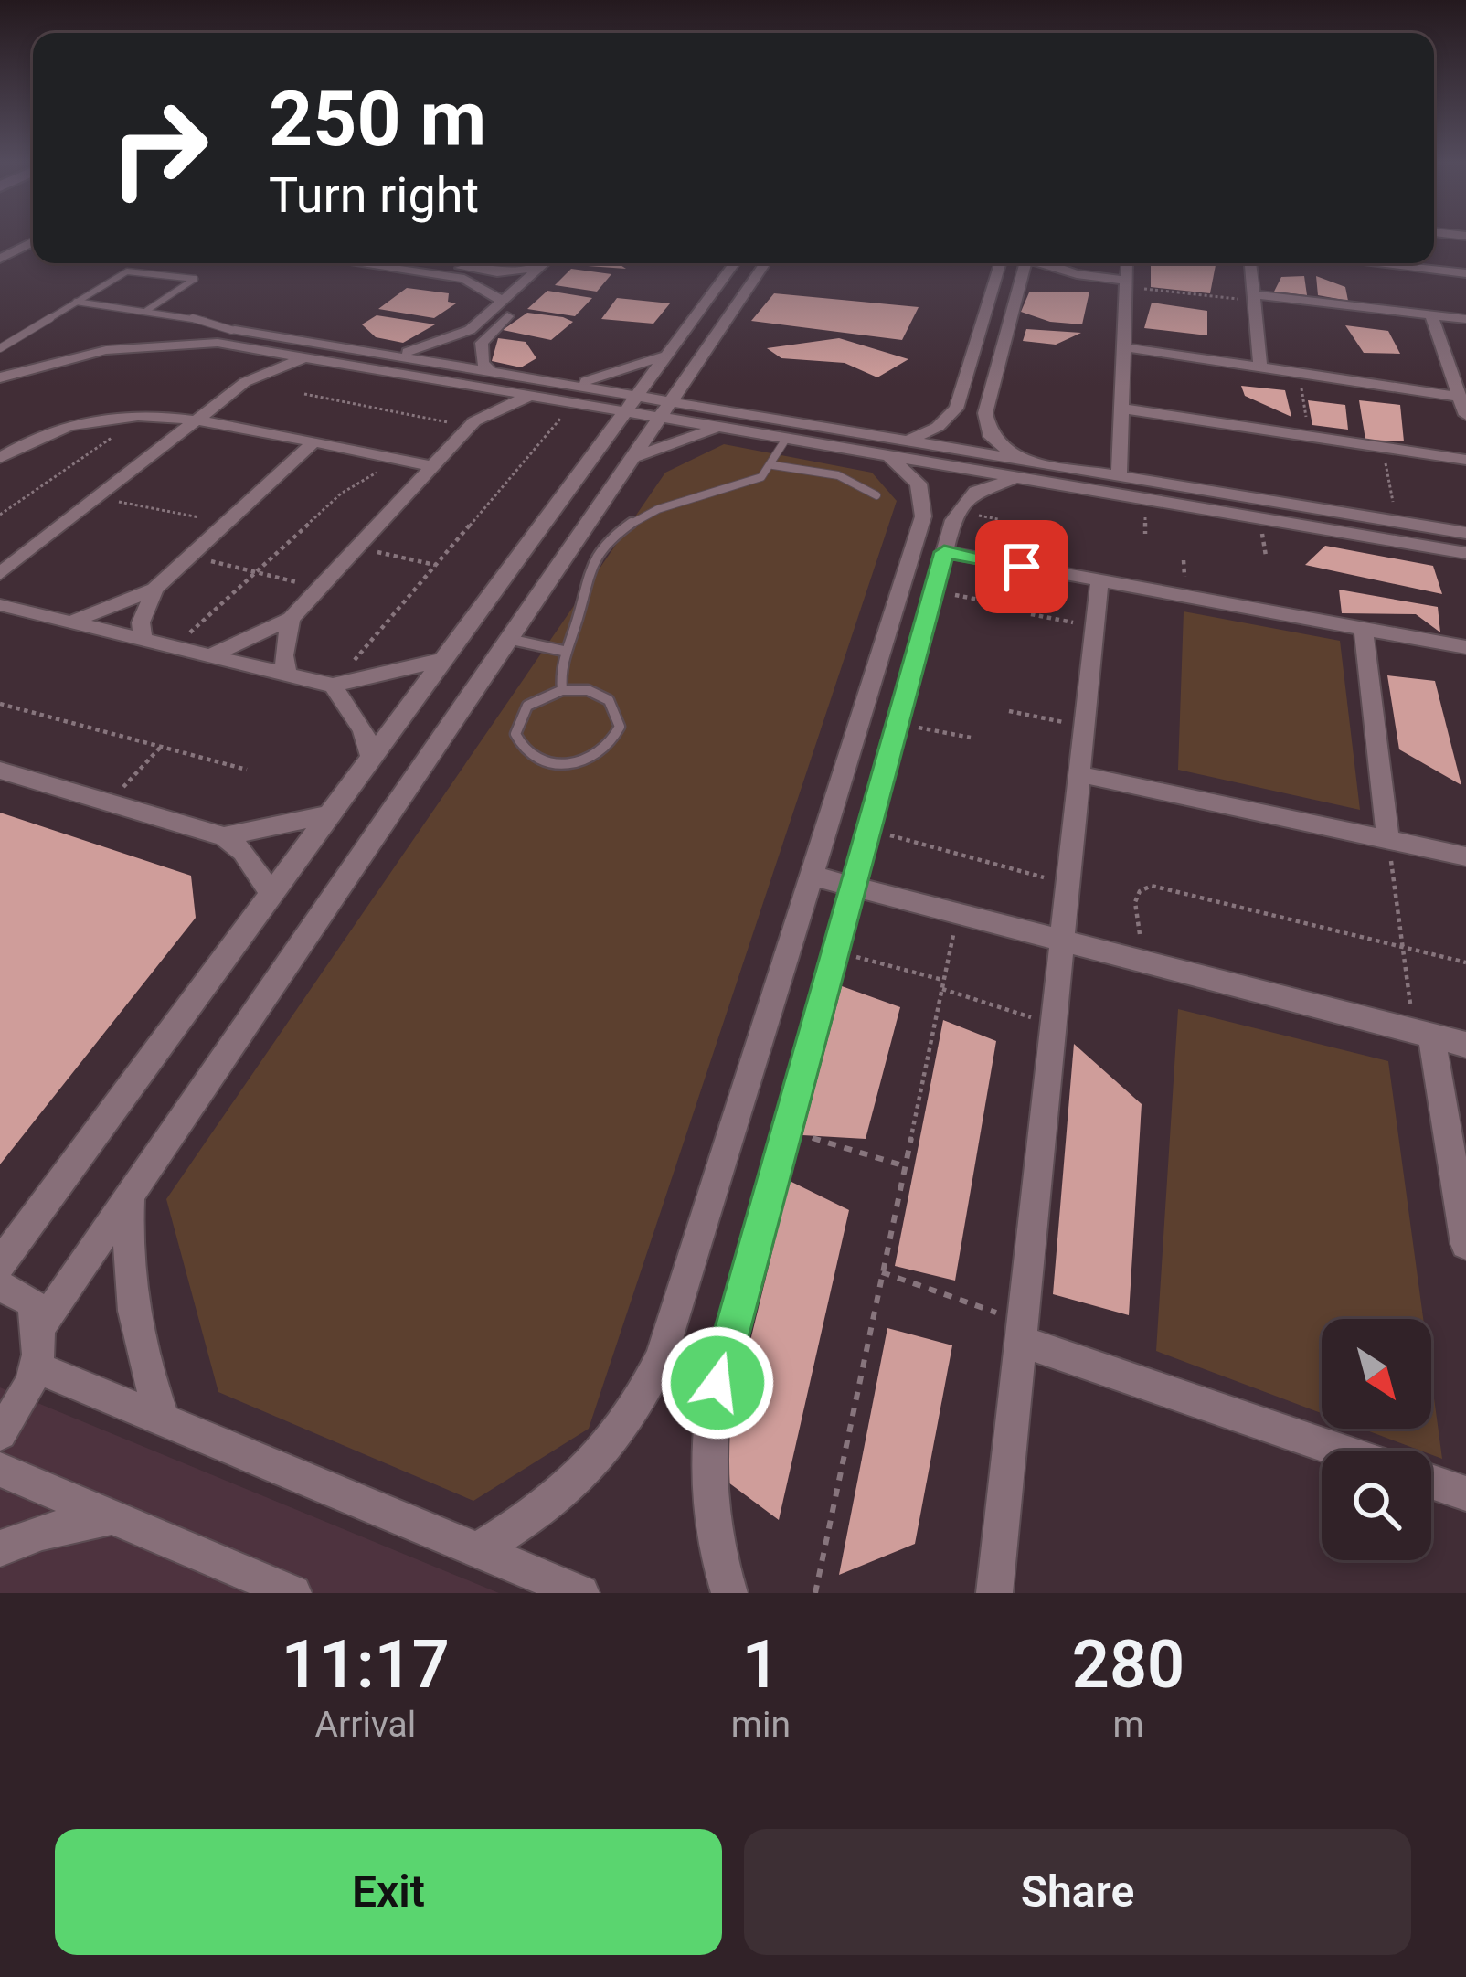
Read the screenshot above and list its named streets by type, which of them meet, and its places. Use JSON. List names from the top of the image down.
{
  "north": "bottom right",
  "page": {
    "turn": ["250 m", "Turn right"],
    "eta": [
      "11:17",
      "Arrival",
      "1",
      "min",
      "280",
      "m"
    ],
    "buttons": ["Exit", "Share"]
  }
}
